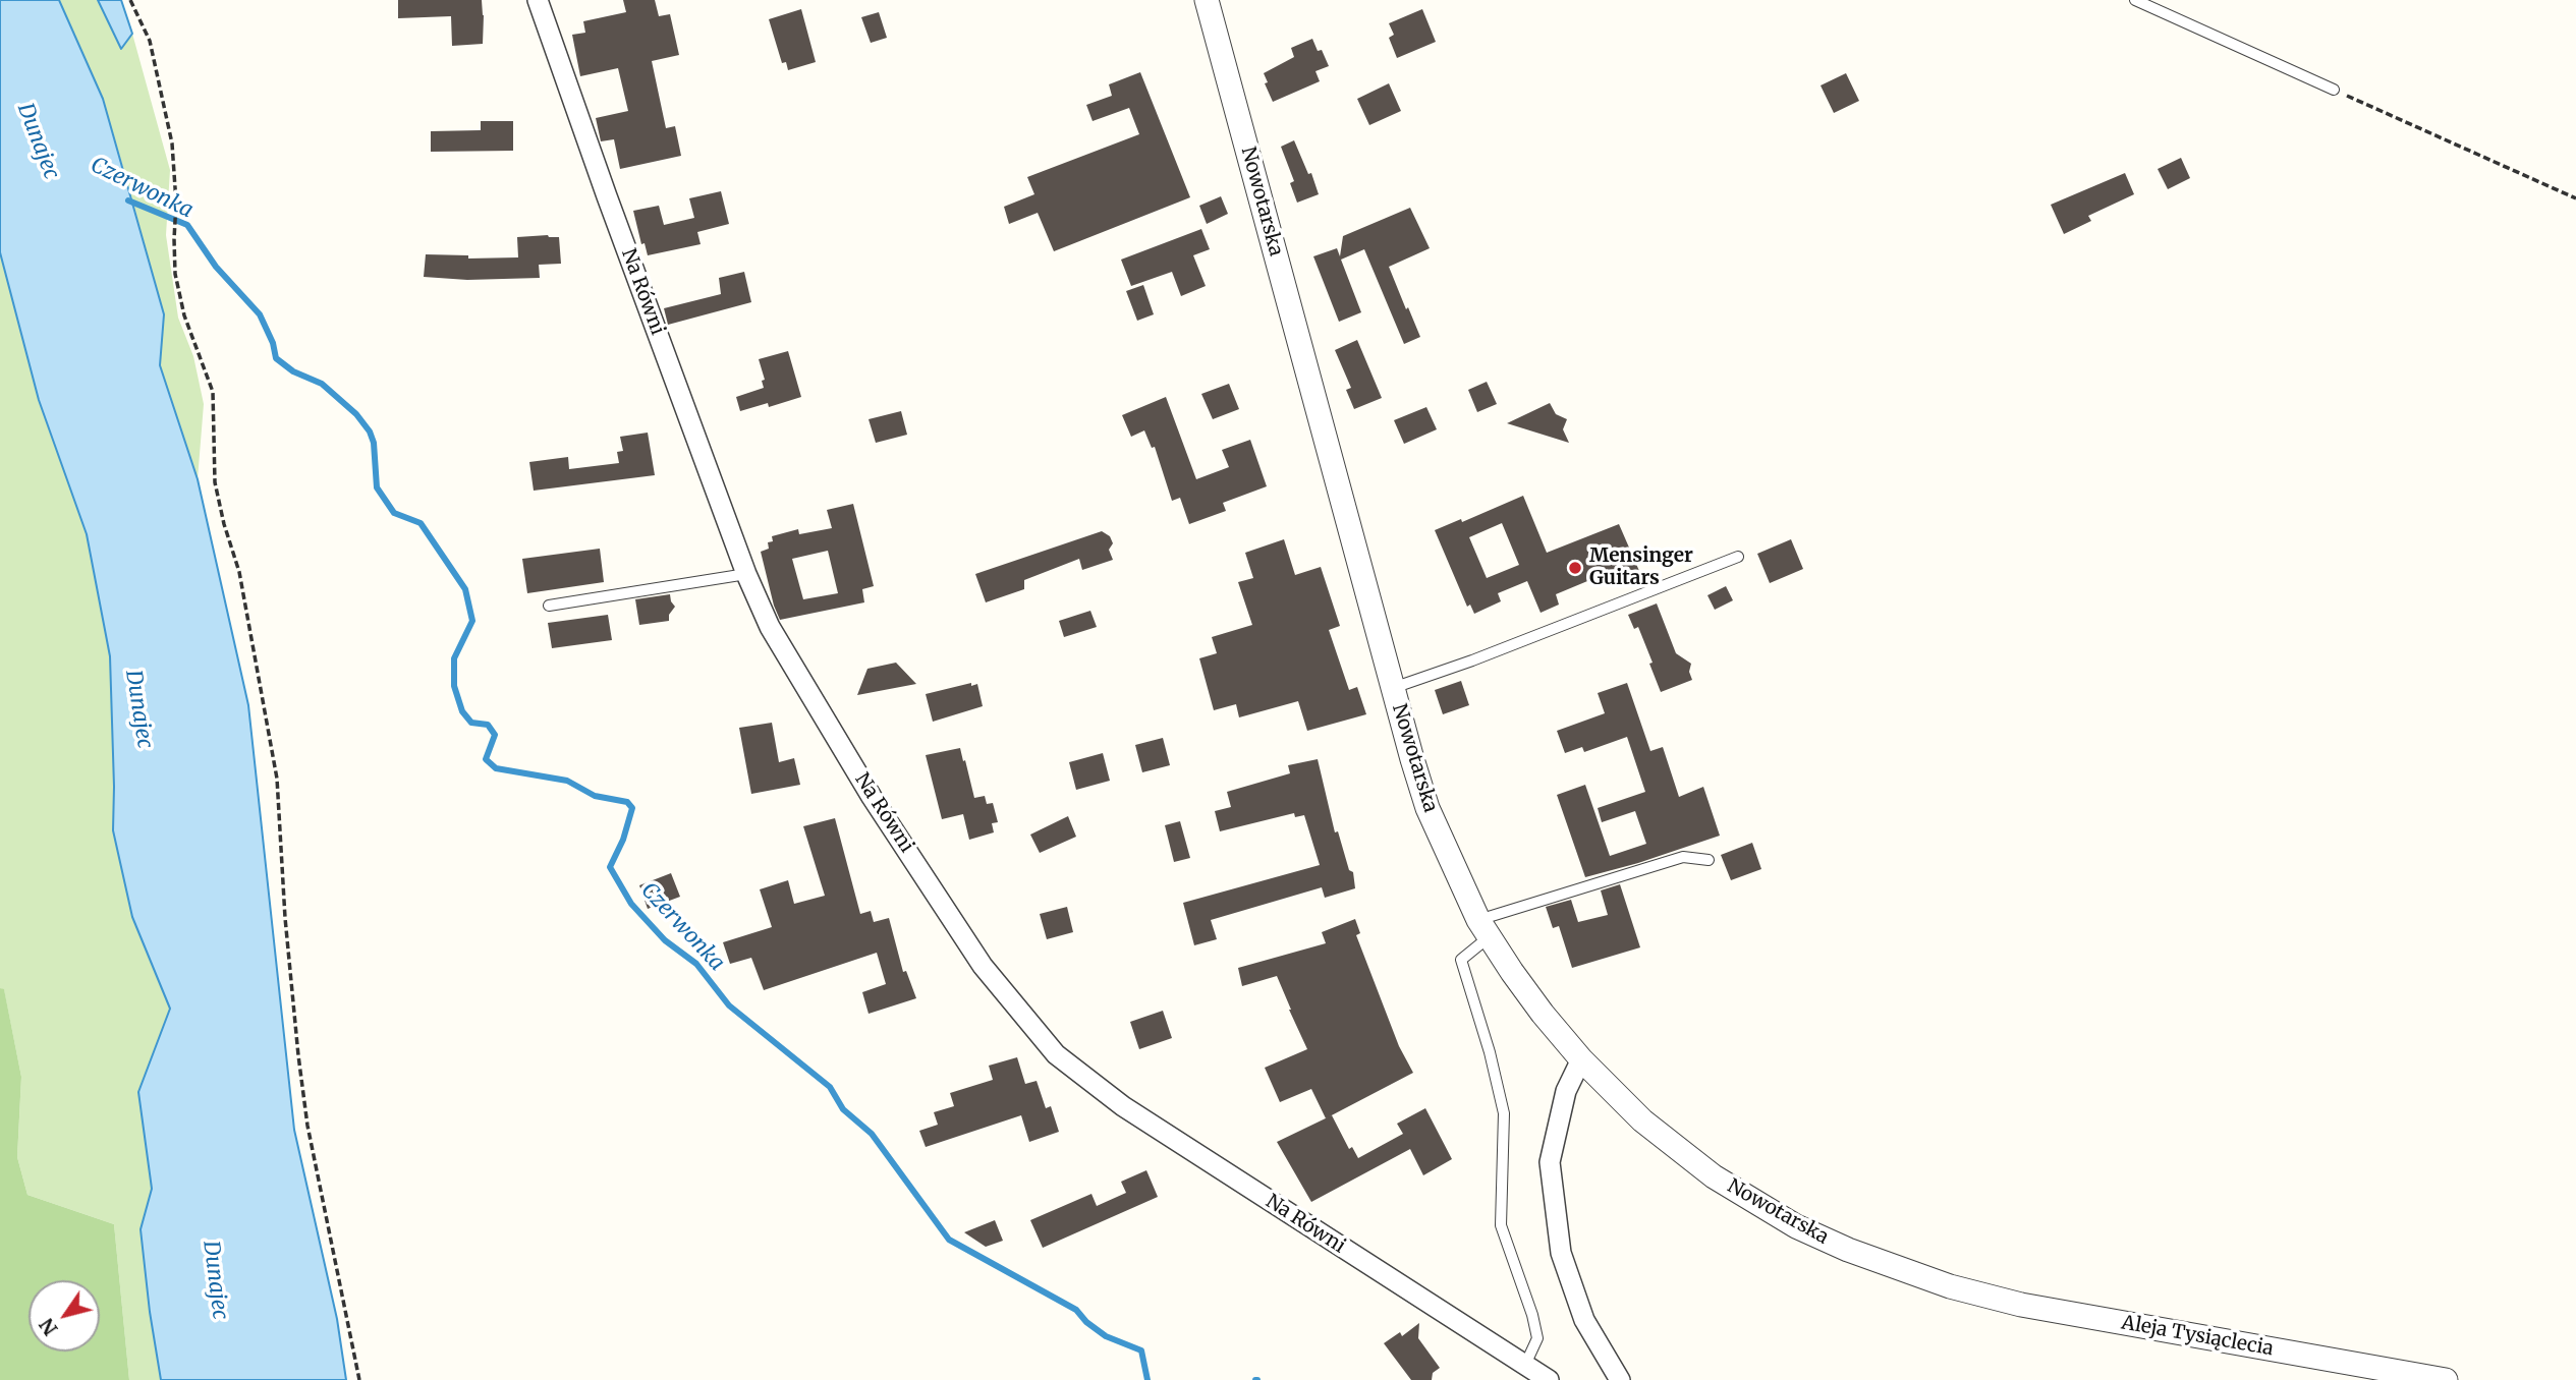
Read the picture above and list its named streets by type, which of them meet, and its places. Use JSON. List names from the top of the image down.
{
  "streets": {
    "street": ["Nowotarska", "Na Równi", "Aleja Tysiąclecia"]
  },
  "crossings": [
    ["Nowotarska", "Aleja Tysiąclecia"]
  ],
  "water": ["Dunajec", "Czerwonka"],
  "places": ["Mensinger Guitars"],
  "north": "bottom left"
}
